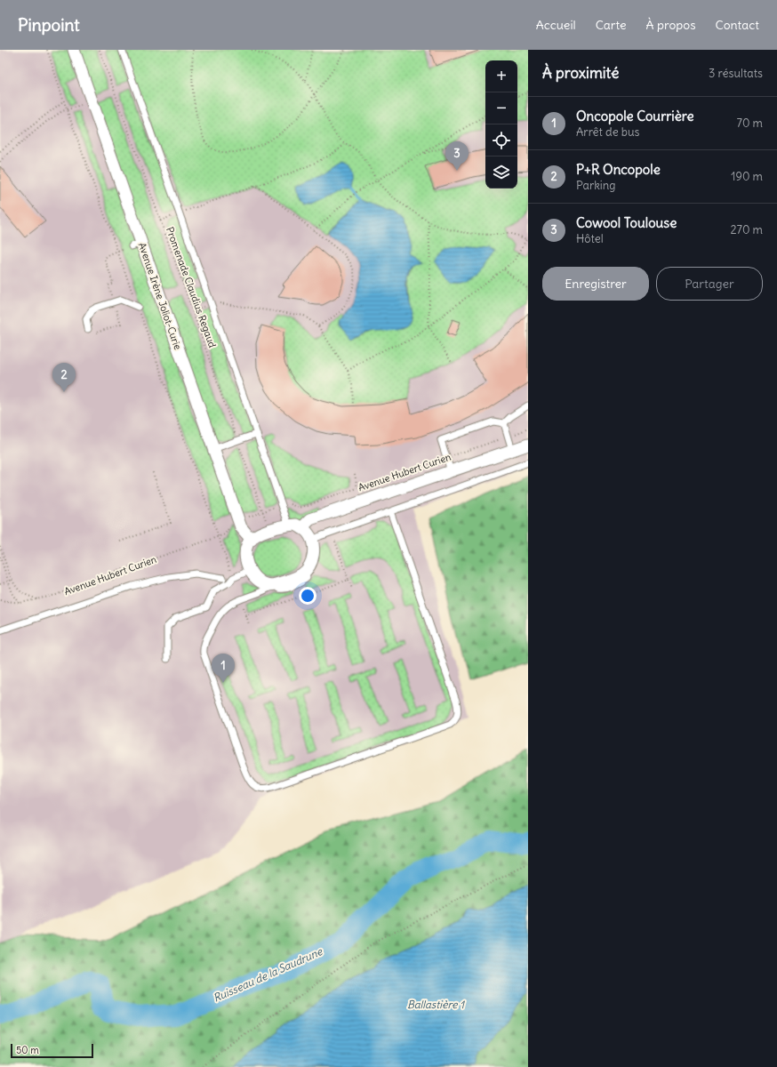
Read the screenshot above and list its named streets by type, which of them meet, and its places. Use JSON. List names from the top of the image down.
{
  "streets": {
    "street": ["Avenue Irène Joliot-Curie", "Avenue Hubert Curien"],
    "path": ["Promenade Claudius Regaud"]
  },
  "crossings": [
    ["Promenade Claudius Regaud", "Avenue Irène Joliot-Curie"],
    ["Promenade Claudius Regaud", "Avenue Hubert Curien"],
    ["Avenue Irène Joliot-Curie", "Avenue Hubert Curien"]
  ],
  "water": ["Ruisseau de la Saudrune", "Ballastière 1"],
  "scale_bar": "50 m",
  "page": {
    "header": "Pinpoint",
    "nav": [
      "Accueil",
      "Carte",
      "À propos",
      "Contact"
    ],
    "heading": ["À proximité", "3 résultats"],
    "map_buttons": ["+", "−"],
    "list": [
      {
        "mark": "1",
        "name": "Oncopole Courrière",
        "note": "Arrêt de bus",
        "value": "70 m"
      },
      {
        "mark": "2",
        "name": "P+R Oncopole",
        "note": "Parking",
        "value": "190 m"
      },
      {
        "mark": "3",
        "name": "Cowool Toulouse",
        "note": "Hôtel",
        "value": "270 m"
      }
    ],
    "pins": ["3", "2", "1"],
    "buttons": ["Enregistrer", "Partager"],
    "scale": "50 m"
  }
}
